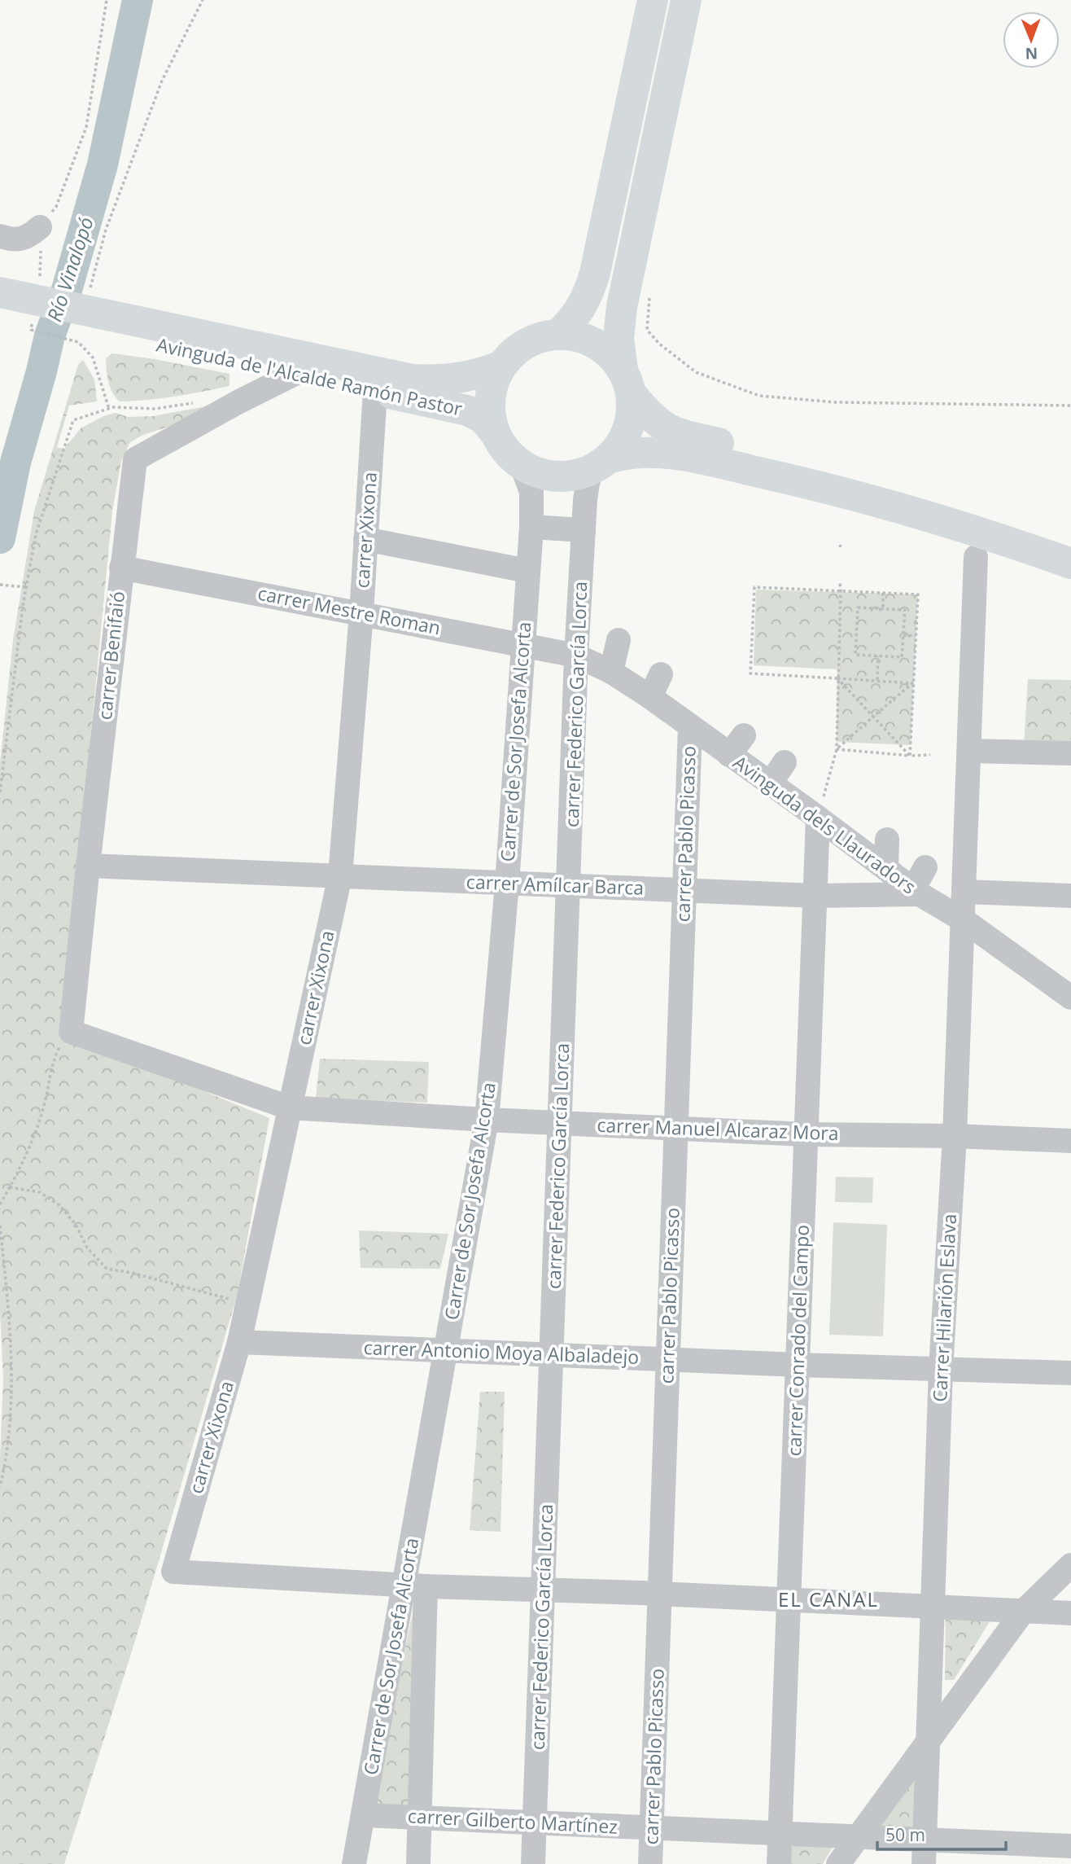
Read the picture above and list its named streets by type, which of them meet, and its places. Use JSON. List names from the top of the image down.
{
  "streets": {
    "main road": ["Avinguda de l'Alcalde Ramón Pastor"],
    "street": [
      "carrer Xixona",
      "carrer Mestre Roman",
      "carrer Benifaió",
      "carrer Federico García Lorca",
      "Carrer de Sor Josefa Alcorta",
      "Avinguda dels Llauradors",
      "carrer Pablo Picasso",
      "carrer Amílcar Barca",
      "carrer Manuel Alcaraz Mora",
      "Carrer Hilarión Eslava",
      "carrer Conrado del Campo",
      "carrer Antonio Moya Albaladejo",
      "carrer Gilberto Martínez"
    ]
  },
  "crossings": [
    ["Avinguda de l'Alcalde Ramón Pastor", "carrer Xixona"],
    ["Avinguda de l'Alcalde Ramón Pastor", "carrer Benifaió"],
    ["Avinguda de l'Alcalde Ramón Pastor", "carrer Federico García Lorca"],
    ["Avinguda de l'Alcalde Ramón Pastor", "Carrer de Sor Josefa Alcorta"],
    ["carrer Xixona", "carrer Mestre Roman"],
    ["carrer Xixona", "Carrer de Sor Josefa Alcorta"],
    ["carrer Xixona", "carrer Amílcar Barca"],
    ["carrer Xixona", "carrer Manuel Alcaraz Mora"],
    ["carrer Xixona", "carrer Antonio Moya Albaladejo"],
    ["carrer Mestre Roman", "carrer Benifaió"],
    ["carrer Mestre Roman", "carrer Federico García Lorca"],
    ["carrer Mestre Roman", "Carrer de Sor Josefa Alcorta"],
    ["carrer Mestre Roman", "Avinguda dels Llauradors"],
    ["carrer Benifaió", "carrer Amílcar Barca"],
    ["carrer Benifaió", "carrer Manuel Alcaraz Mora"],
    ["carrer Federico García Lorca", "Carrer de Sor Josefa Alcorta"],
    ["carrer Federico García Lorca", "Avinguda dels Llauradors"],
    ["carrer Federico García Lorca", "carrer Amílcar Barca"],
    ["carrer Federico García Lorca", "carrer Manuel Alcaraz Mora"],
    ["carrer Federico García Lorca", "carrer Antonio Moya Albaladejo"],
    ["carrer Federico García Lorca", "carrer Gilberto Martínez"],
    ["Carrer de Sor Josefa Alcorta", "carrer Amílcar Barca"],
    ["Carrer de Sor Josefa Alcorta", "carrer Manuel Alcaraz Mora"],
    ["Carrer de Sor Josefa Alcorta", "carrer Antonio Moya Albaladejo"],
    ["Carrer de Sor Josefa Alcorta", "carrer Gilberto Martínez"],
    ["Avinguda dels Llauradors", "carrer Pablo Picasso"],
    ["Avinguda dels Llauradors", "carrer Amílcar Barca"],
    ["Avinguda dels Llauradors", "Carrer Hilarión Eslava"],
    ["Avinguda dels Llauradors", "carrer Conrado del Campo"],
    ["carrer Pablo Picasso", "carrer Amílcar Barca"],
    ["carrer Pablo Picasso", "carrer Manuel Alcaraz Mora"],
    ["carrer Pablo Picasso", "carrer Antonio Moya Albaladejo"],
    ["carrer Pablo Picasso", "carrer Gilberto Martínez"],
    ["carrer Amílcar Barca", "carrer Conrado del Campo"],
    ["carrer Manuel Alcaraz Mora", "Carrer Hilarión Eslava"],
    ["carrer Manuel Alcaraz Mora", "carrer Conrado del Campo"],
    ["Carrer Hilarión Eslava", "carrer Antonio Moya Albaladejo"],
    ["Carrer Hilarión Eslava", "carrer Gilberto Martínez"],
    ["carrer Conrado del Campo", "carrer Antonio Moya Albaladejo"],
    ["carrer Conrado del Campo", "carrer Gilberto Martínez"]
  ],
  "districts": ["EL CANAL"],
  "water": ["Río Vinalopó"],
  "scale_bar": "50 m",
  "north": "bottom"
}
